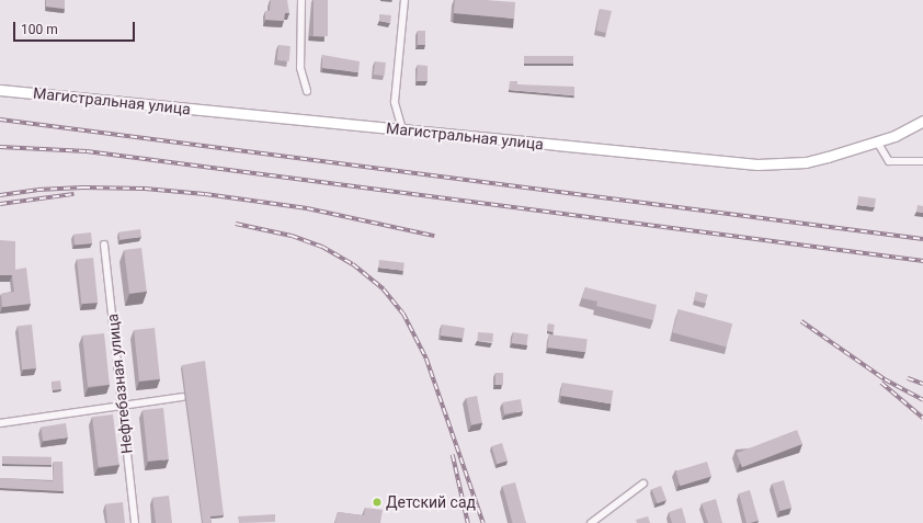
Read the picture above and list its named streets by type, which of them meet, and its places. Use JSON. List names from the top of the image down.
{
  "streets": {
    "main road": ["Магистральная улица"],
    "street": ["Нефтебазная улица"]
  },
  "places": ["Детский сад"],
  "scale_bar": "100 m"
}
